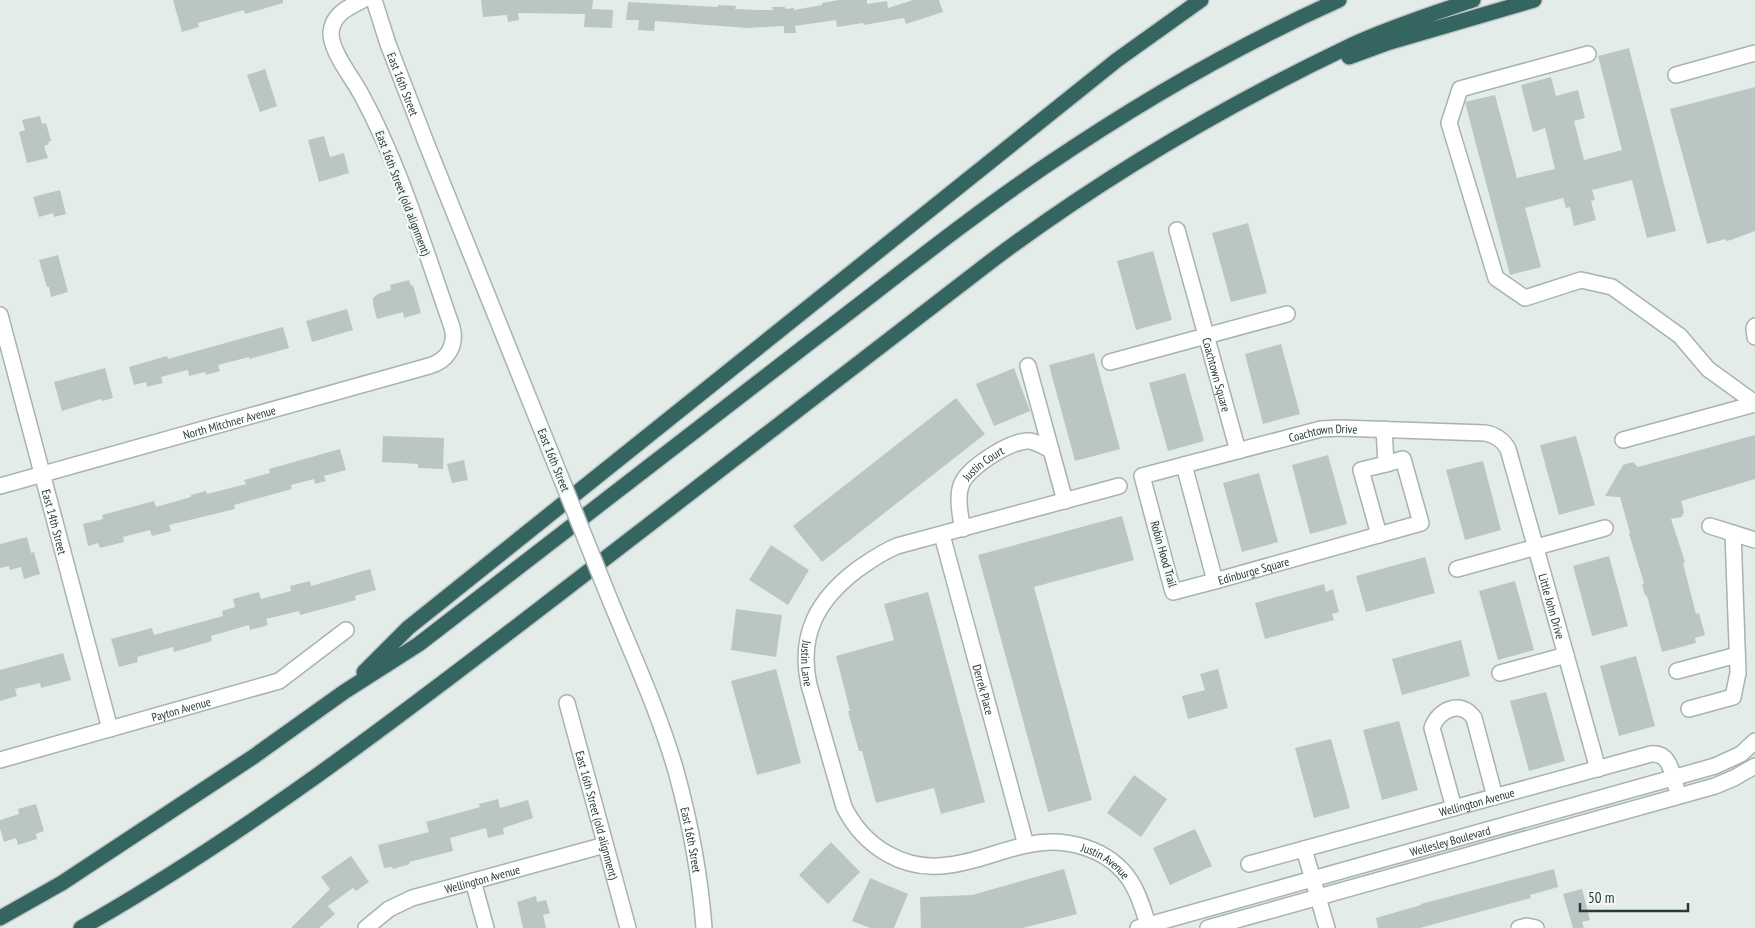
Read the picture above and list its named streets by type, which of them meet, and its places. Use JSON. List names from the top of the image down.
{
  "streets": {
    "street": [
      "East 16th Street",
      "East 16th Street (old alignment)",
      "Coachtown Square",
      "North Mitchner Avenue",
      "Coachtown Drive",
      "Justin Court",
      "East 14th Street",
      "Robin Hood Trail",
      "Edinburge Square",
      "Little John Drive",
      "Justin Lane",
      "Derrek Place",
      "Payton Avenue",
      "Wellington Avenue",
      "Wellesley Boulevard",
      "Justin Avenue"
    ]
  },
  "crossings": [
    ["East 16th Street (old alignment)", "North Mitchner Avenue"],
    ["East 16th Street (old alignment)", "Wellington Avenue"],
    ["Coachtown Square", "Coachtown Drive"],
    ["North Mitchner Avenue", "East 14th Street"],
    ["Coachtown Drive", "Robin Hood Trail"],
    ["Coachtown Drive", "Edinburge Square"],
    ["Coachtown Drive", "Little John Drive"],
    ["Justin Court", "Justin Lane"],
    ["East 14th Street", "Payton Avenue"],
    ["Robin Hood Trail", "Edinburge Square"],
    ["Little John Drive", "Wellington Avenue"],
    ["Justin Lane", "Derrek Place"],
    ["Justin Lane", "Justin Avenue"],
    ["Derrek Place", "Justin Avenue"],
    ["Wellington Avenue", "Wellesley Boulevard"],
    ["Wellesley Boulevard", "Justin Avenue"]
  ],
  "scale_bar": "50 m"
}
